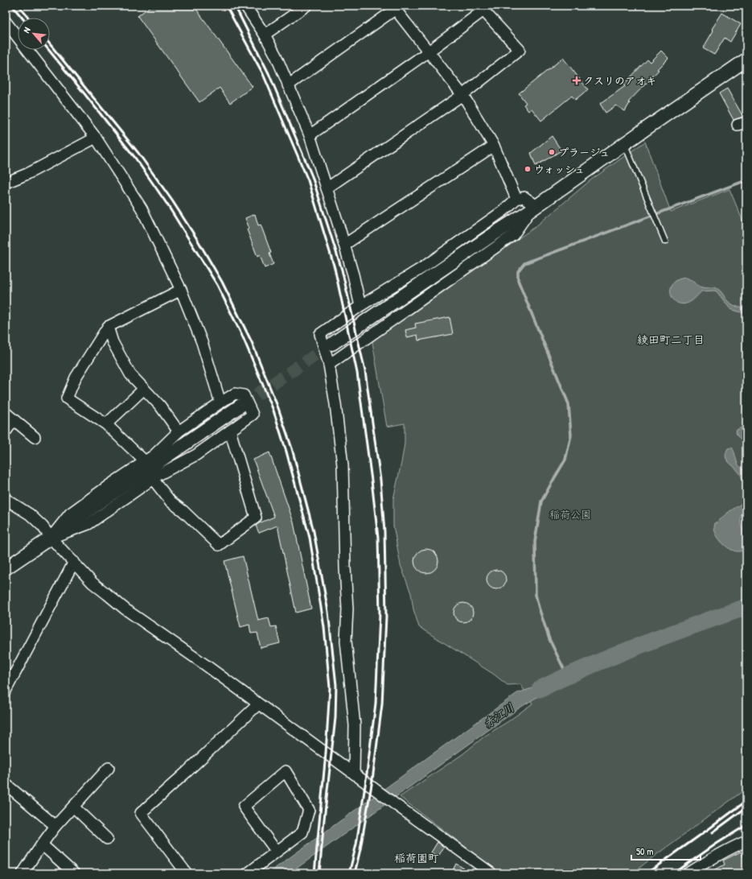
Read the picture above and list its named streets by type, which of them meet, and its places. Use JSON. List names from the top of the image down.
{
  "districts": ["綾田町二丁目", "稲荷園町"],
  "water": ["赤江川"],
  "parks": ["稲荷公園"],
  "places": {
    "health": ["クスリのアオキ"],
    "other": ["プラージュ", "ウォッシュ"]
  },
  "scale_bar": "50 m",
  "north": "top left"
}
